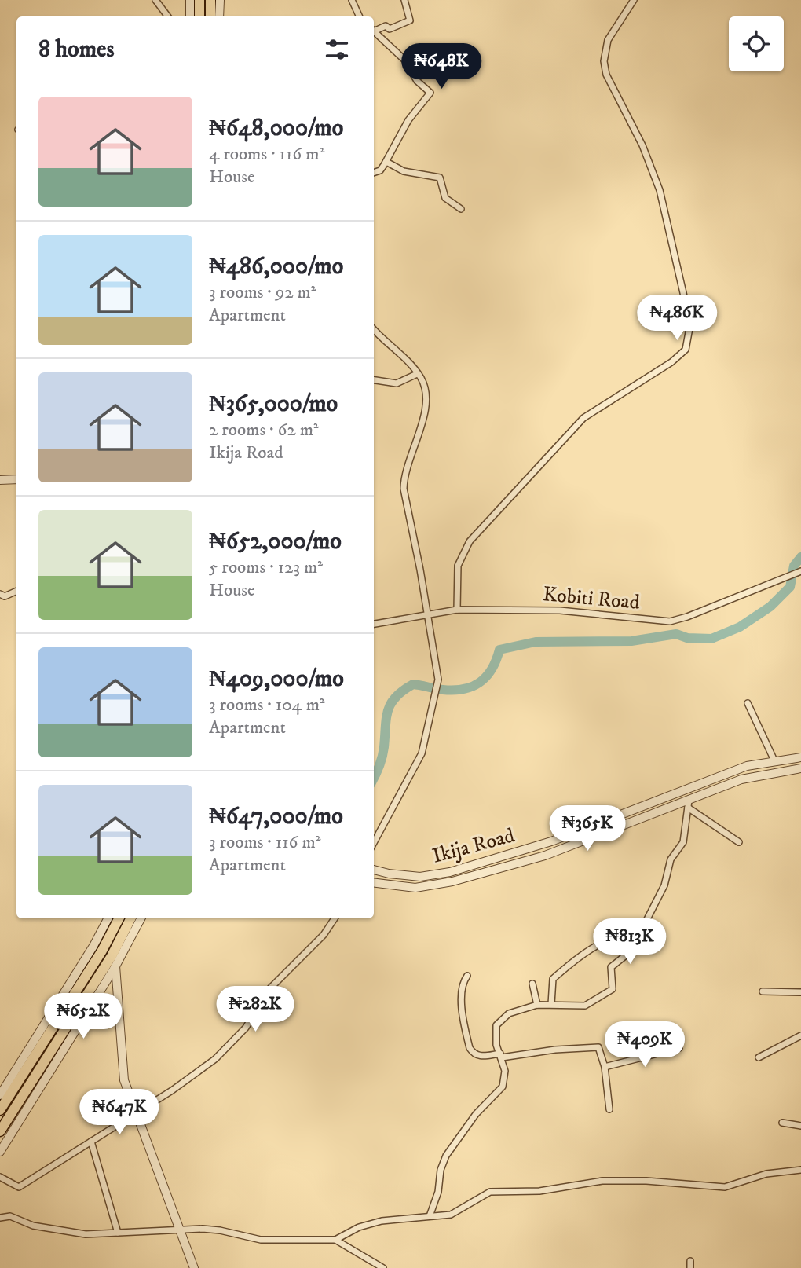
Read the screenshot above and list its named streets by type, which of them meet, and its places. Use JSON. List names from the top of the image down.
{
  "streets": {
    "street": ["Kobiti Road", "Ikija Road"]
  },
  "page": {
    "heading": "8 homes",
    "price": [
      "₦648K",
      "₦486K",
      "₦365K",
      "₦813K",
      "₦282K",
      "₦652K",
      "₦409K",
      "₦647K"
    ],
    "list": [
      {
        "name": "₦648,000/mo",
        "note": "4 rooms · 116 m² · House"
      },
      {
        "name": "₦486,000/mo",
        "note": "3 rooms · 92 m² · Apartment"
      },
      {
        "name": "₦365,000/mo",
        "note": "2 rooms · 62 m² · Ikija Road"
      },
      {
        "name": "₦652,000/mo",
        "note": "5 rooms · 123 m² · House"
      },
      {
        "name": "₦409,000/mo",
        "note": "3 rooms · 104 m² · Apartment"
      },
      {
        "name": "₦647,000/mo",
        "note": "3 rooms · 116 m² · Apartment"
      }
    ]
  }
}
